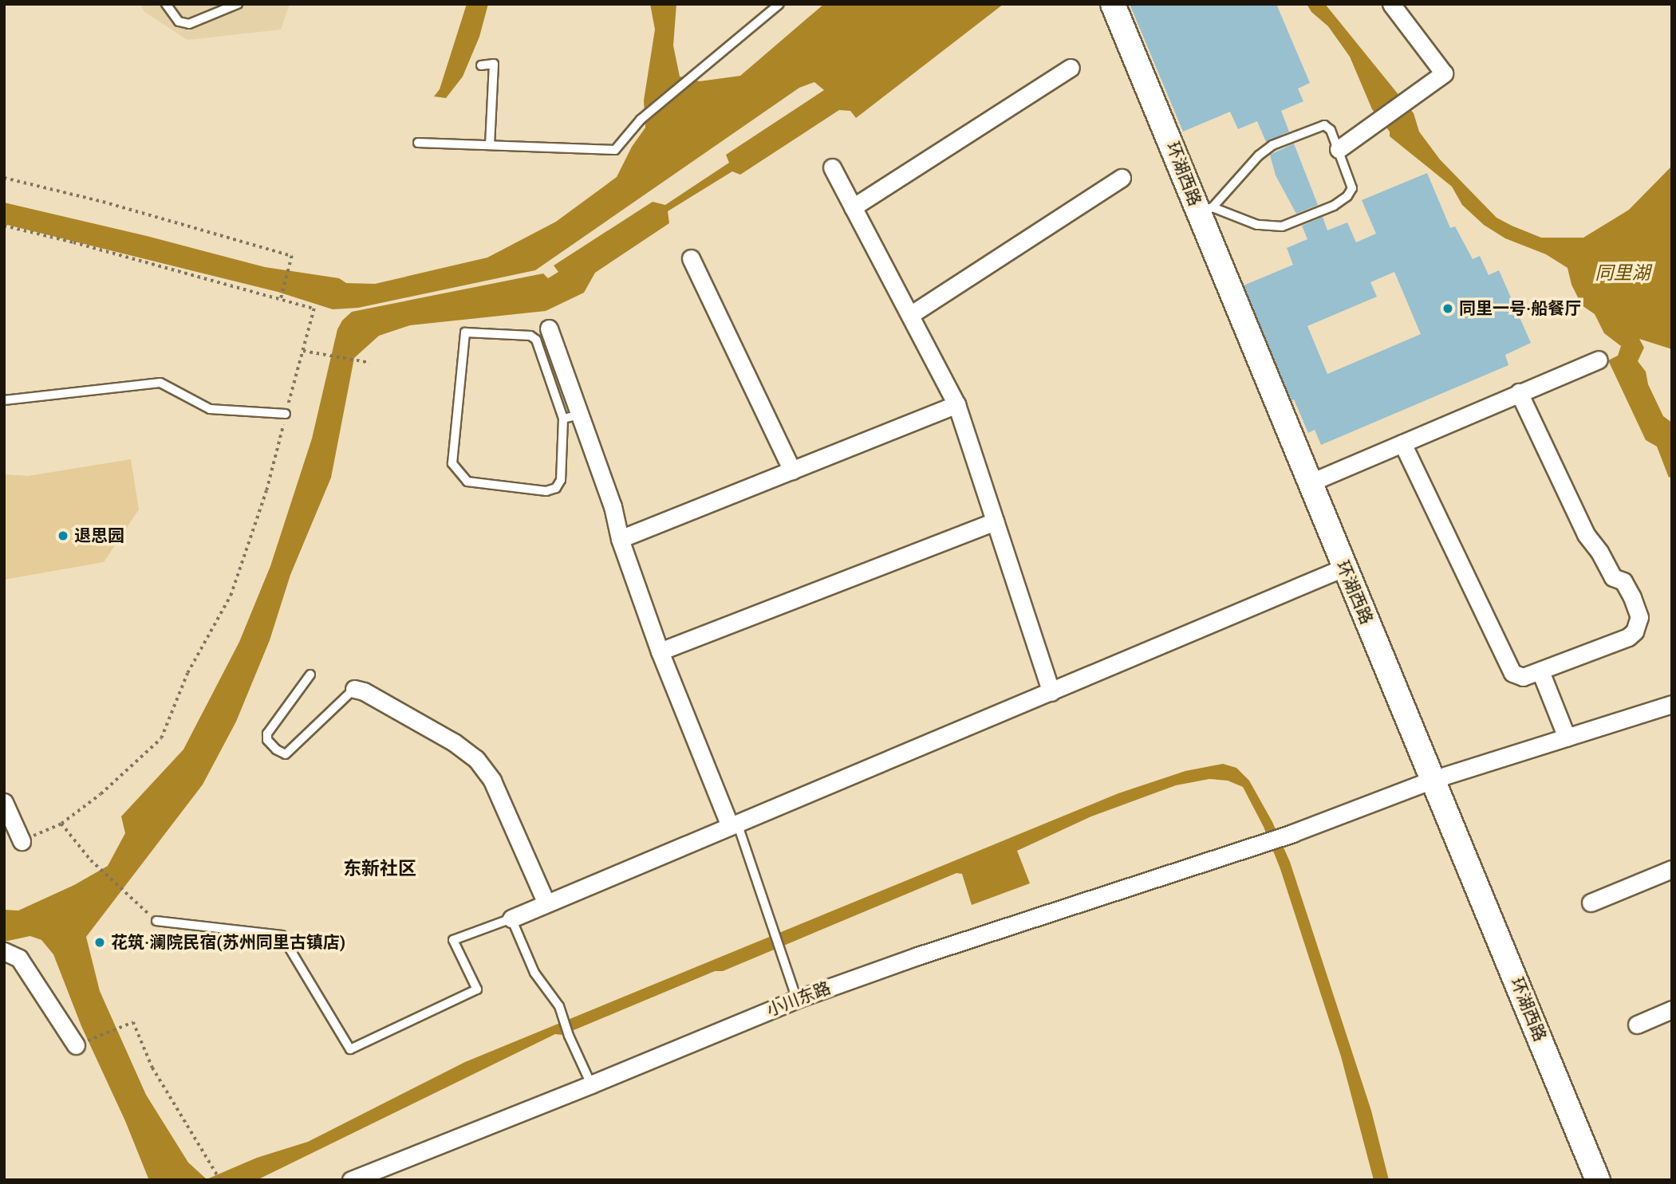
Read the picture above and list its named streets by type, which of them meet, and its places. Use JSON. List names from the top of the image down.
{
  "streets": {
    "main road": ["环湖西路"],
    "street": ["小川东路"]
  },
  "crossings": [
    ["环湖西路", "小川东路"]
  ],
  "districts": ["东新社区"],
  "water": ["同里湖"],
  "places": ["同里一号·船餐厅", "退思园", "花筑·澜院民宿(苏州同里古镇店)"]
}
